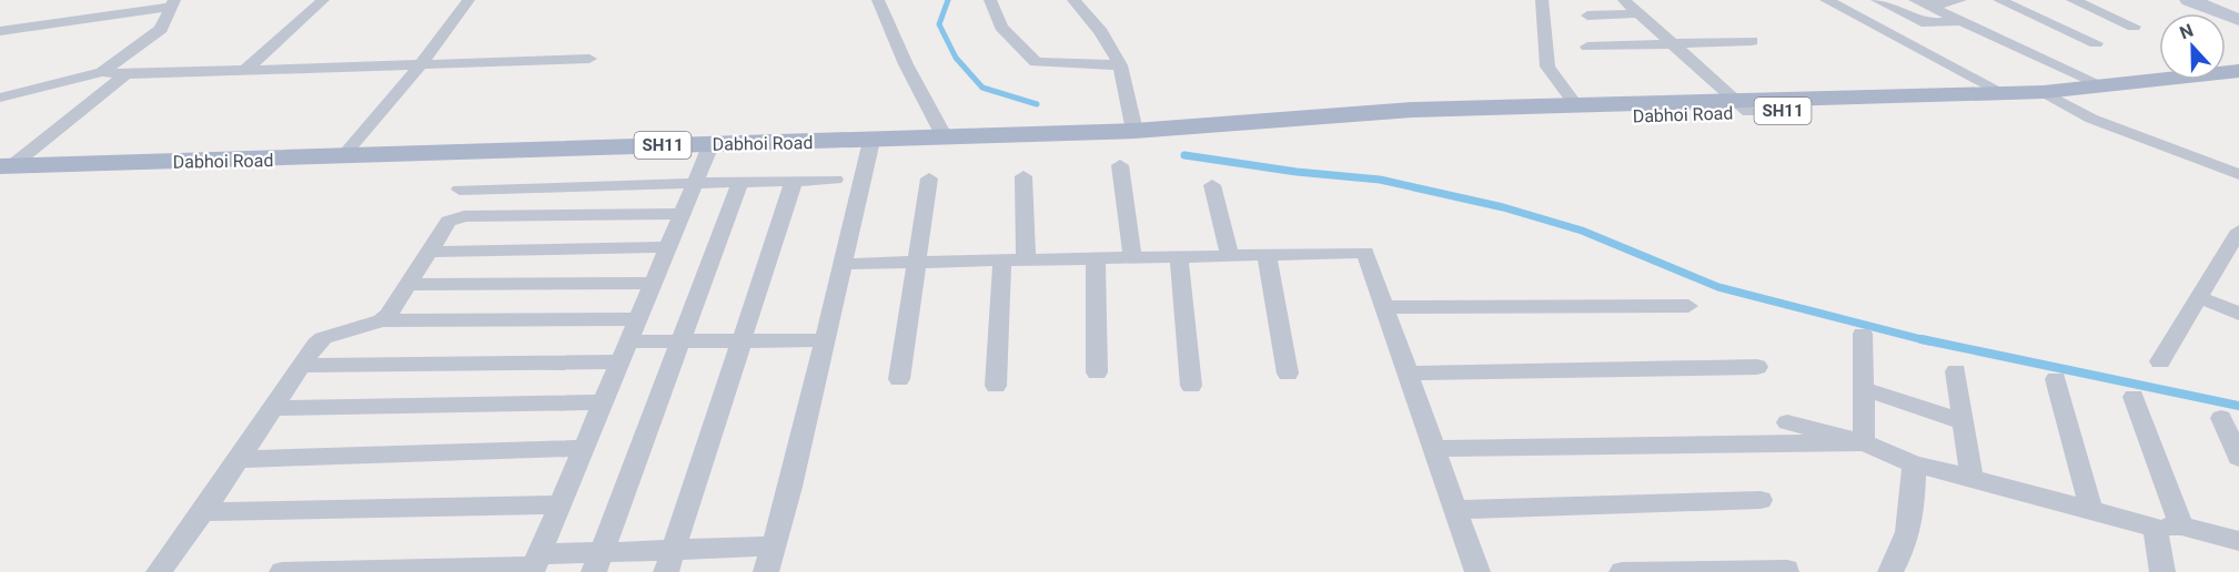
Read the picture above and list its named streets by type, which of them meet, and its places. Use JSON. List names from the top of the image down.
{
  "streets": {
    "main road": ["SH11", "Dabhoi Road"]
  },
  "north": "top"
}
